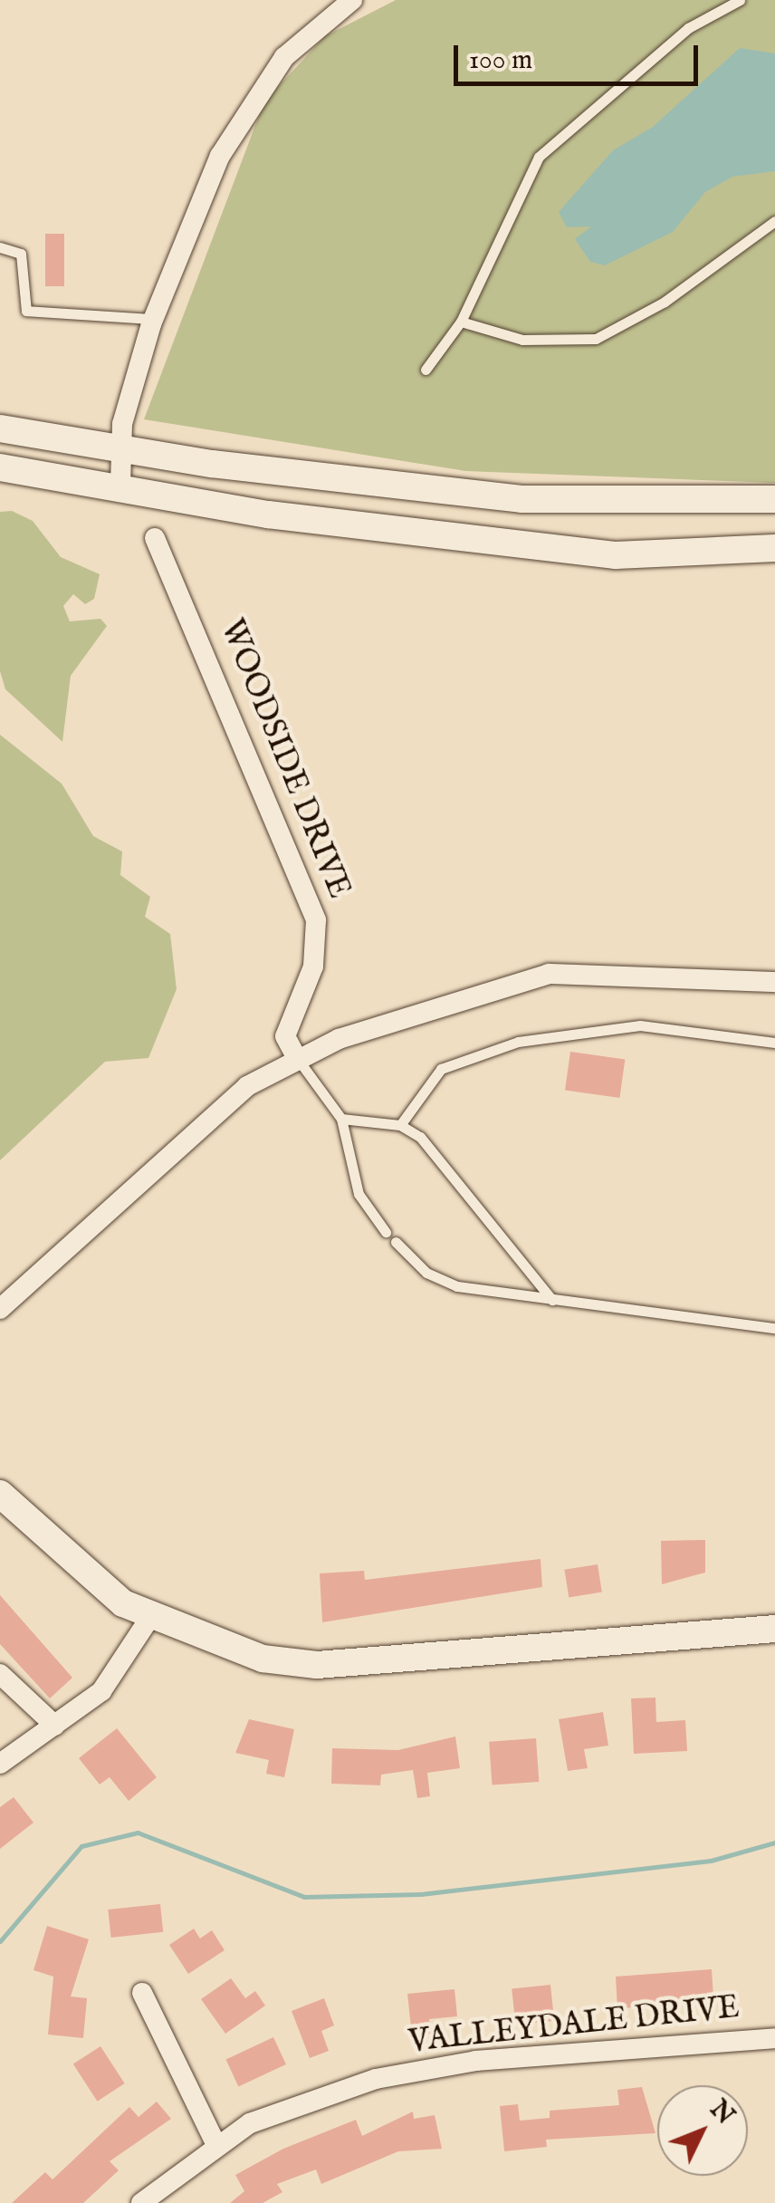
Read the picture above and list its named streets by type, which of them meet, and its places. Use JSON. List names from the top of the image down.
{
  "streets": {
    "street": ["WOODSIDE DRIVE", "VALLEYDALE DRIVE"]
  },
  "scale_bar": "100 m",
  "north": "top right"
}
